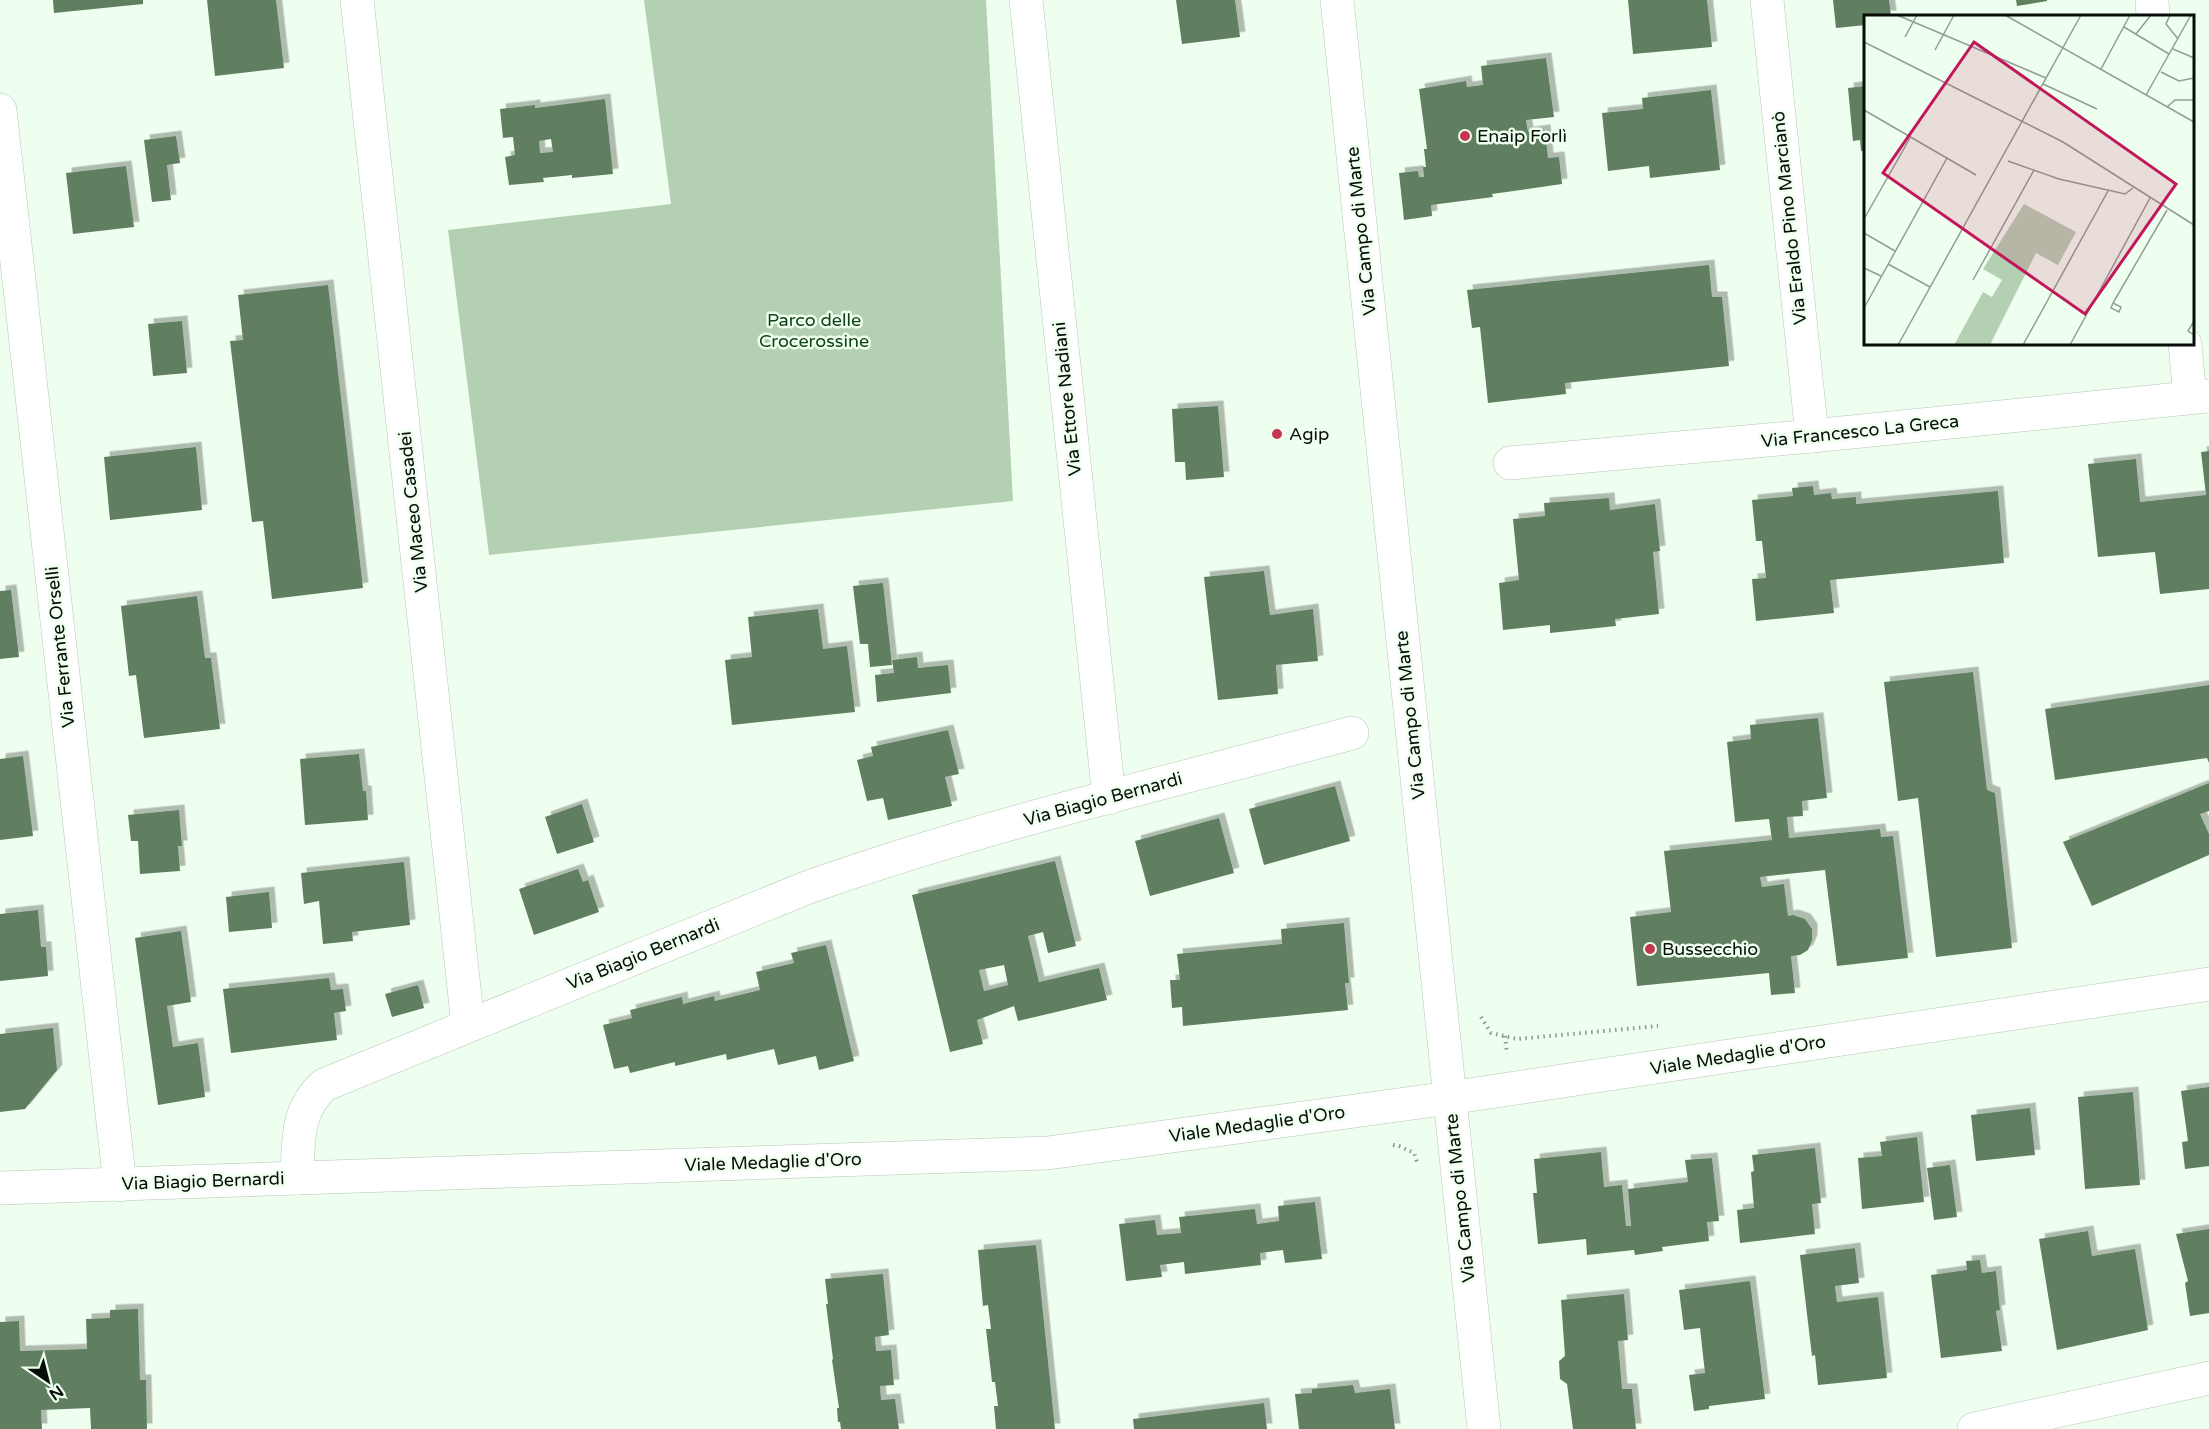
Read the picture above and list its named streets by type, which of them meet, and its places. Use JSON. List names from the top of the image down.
{
  "streets": {
    "street": [
      "Via Eraldo Pino Marcianò",
      "Via Campo di Marte",
      "Via Ettore Nadiani",
      "Via Francesco La Greca",
      "Via Maceo Casadei",
      "Via Ferrante Orselli",
      "Via Biagio Bernardi",
      "Viale Medaglie d'Oro"
    ]
  },
  "crossings": [
    ["Via Eraldo Pino Marcianò", "Via Francesco La Greca"],
    ["Via Campo di Marte", "Viale Medaglie d'Oro"],
    ["Via Ettore Nadiani", "Via Biagio Bernardi"],
    ["Via Maceo Casadei", "Via Biagio Bernardi"],
    ["Via Ferrante Orselli", "Via Biagio Bernardi"],
    ["Via Biagio Bernardi", "Viale Medaglie d'Oro"]
  ],
  "parks": ["Parco delle Crocerossine"],
  "places": ["Enaip Forlì", "Agip", "Bussecchio"],
  "north": "bottom right"
}
